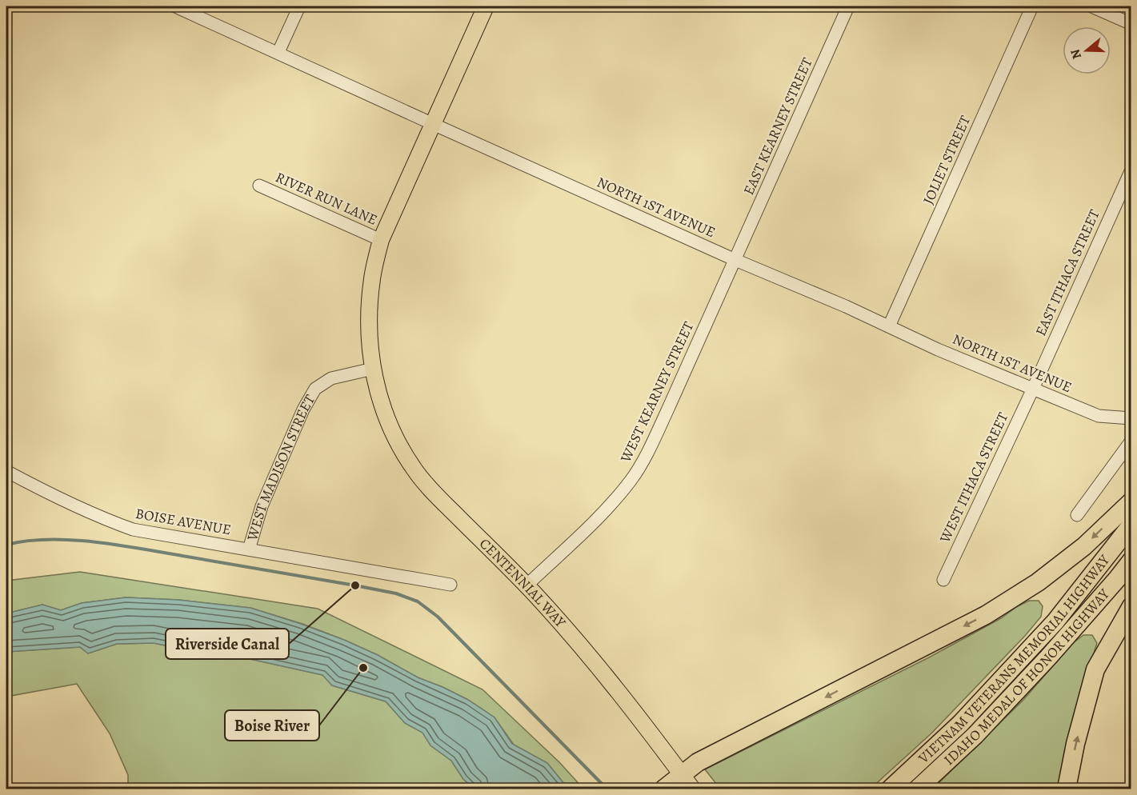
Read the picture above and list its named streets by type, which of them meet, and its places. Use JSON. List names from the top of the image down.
{
  "streets": {
    "highway": ["VIETNAM VETERANS MEMORIAL HIGHWAY", "IDAHO MEDAL OF HONOR HIGHWAY"],
    "main road": ["CENTENNIAL WAY"],
    "street": [
      "EAST KEARNEY STREET",
      "JOLIET STREET",
      "RIVER RUN LANE",
      "NORTH 1ST AVENUE",
      "EAST ITHACA STREET",
      "WEST KEARNEY STREET",
      "WEST MADISON STREET",
      "WEST ITHACA STREET",
      "BOISE AVENUE"
    ]
  },
  "crossings": [
    ["EAST KEARNEY STREET", "NORTH 1ST AVENUE"],
    ["EAST KEARNEY STREET", "WEST KEARNEY STREET"],
    ["JOLIET STREET", "NORTH 1ST AVENUE"],
    ["NORTH 1ST AVENUE", "EAST ITHACA STREET"],
    ["NORTH 1ST AVENUE", "WEST KEARNEY STREET"],
    ["NORTH 1ST AVENUE", "WEST ITHACA STREET"],
    ["EAST ITHACA STREET", "WEST ITHACA STREET"],
    ["WEST KEARNEY STREET", "CENTENNIAL WAY"],
    ["WEST MADISON STREET", "BOISE AVENUE"],
    ["WEST MADISON STREET", "CENTENNIAL WAY"]
  ],
  "places": ["Riverside Canal", "Boise River"],
  "north": "left"
}
